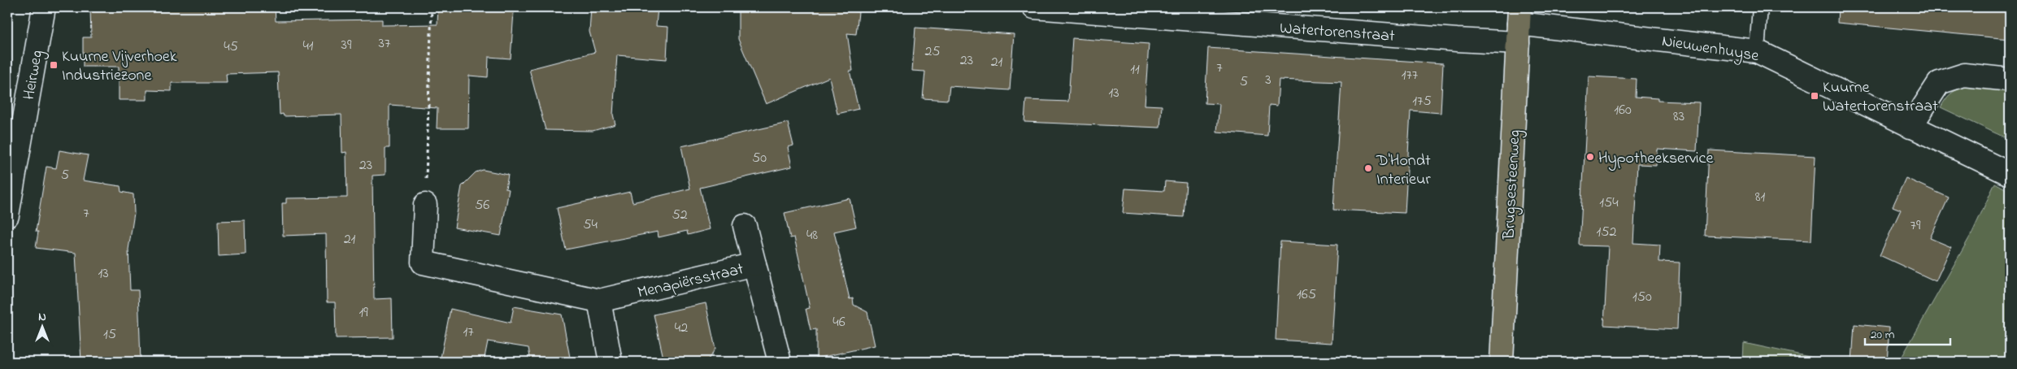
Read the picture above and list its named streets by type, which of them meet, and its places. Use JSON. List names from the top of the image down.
{
  "streets": {
    "main road": ["Brugsesteenweg"],
    "street": [
      "Watertorenstraat",
      "Nieuwenhuyse",
      "Heirweg",
      "Menapiërsstraat"
    ]
  },
  "crossings": [
    ["Watertorenstraat", "Nieuwenhuyse"],
    ["Watertorenstraat", "Brugsesteenweg"],
    ["Nieuwenhuyse", "Brugsesteenweg"]
  ],
  "places": {
    "transit": ["Kuurne Vijverhoek Industriezone", "Kuurne Watertorenstraat"],
    "other": ["Hypotheekservice", "D'Hondt Interieur"]
  },
  "house_numbers": [
    "37",
    "39",
    "41",
    "45",
    "25",
    "23",
    "21",
    "7",
    "11",
    "177",
    "3",
    "5",
    "13",
    "175",
    "160",
    "83",
    "50",
    "23",
    "5",
    "81",
    "154",
    "56",
    "7",
    "52",
    "54",
    "79",
    "152",
    "48",
    "21",
    "13",
    "165",
    "150",
    "19",
    "46",
    "42",
    "17",
    "15"
  ],
  "scale_bar": "20 m",
  "north": "top"
}
